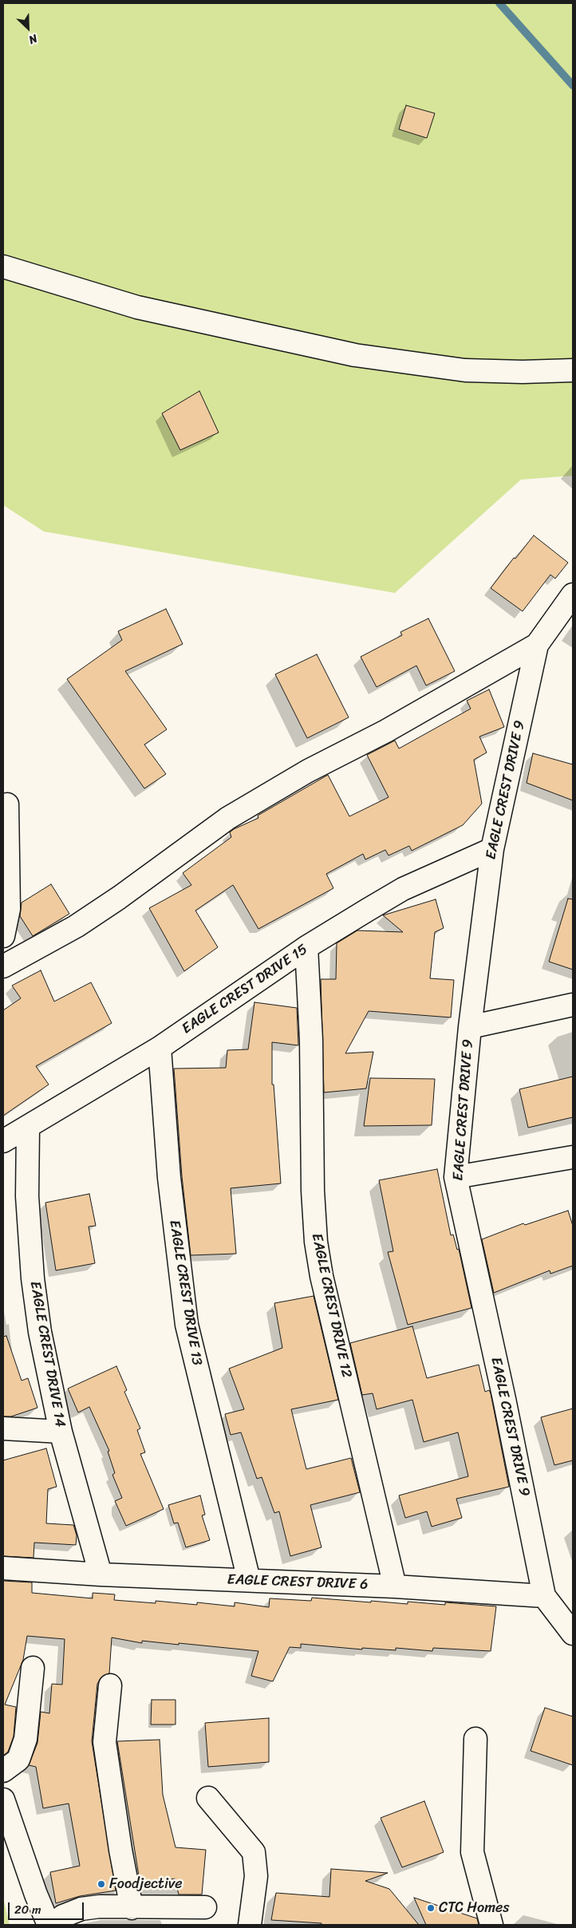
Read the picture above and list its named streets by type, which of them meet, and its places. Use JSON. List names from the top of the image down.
{
  "streets": {
    "street": [
      "EAGLE CREST DRIVE 9",
      "EAGLE CREST DRIVE 15",
      "EAGLE CREST DRIVE 13",
      "EAGLE CREST DRIVE 12",
      "EAGLE CREST DRIVE 14",
      "EAGLE CREST DRIVE 6"
    ]
  },
  "crossings": [
    ["EAGLE CREST DRIVE 9", "EAGLE CREST DRIVE 15"],
    ["EAGLE CREST DRIVE 9", "EAGLE CREST DRIVE 6"],
    ["EAGLE CREST DRIVE 15", "EAGLE CREST DRIVE 13"],
    ["EAGLE CREST DRIVE 15", "EAGLE CREST DRIVE 12"],
    ["EAGLE CREST DRIVE 15", "EAGLE CREST DRIVE 14"],
    ["EAGLE CREST DRIVE 13", "EAGLE CREST DRIVE 6"],
    ["EAGLE CREST DRIVE 12", "EAGLE CREST DRIVE 6"],
    ["EAGLE CREST DRIVE 14", "EAGLE CREST DRIVE 6"]
  ],
  "places": ["Foodjective", "CTC Homes"],
  "scale_bar": "20 m",
  "north": "bottom right"
}
